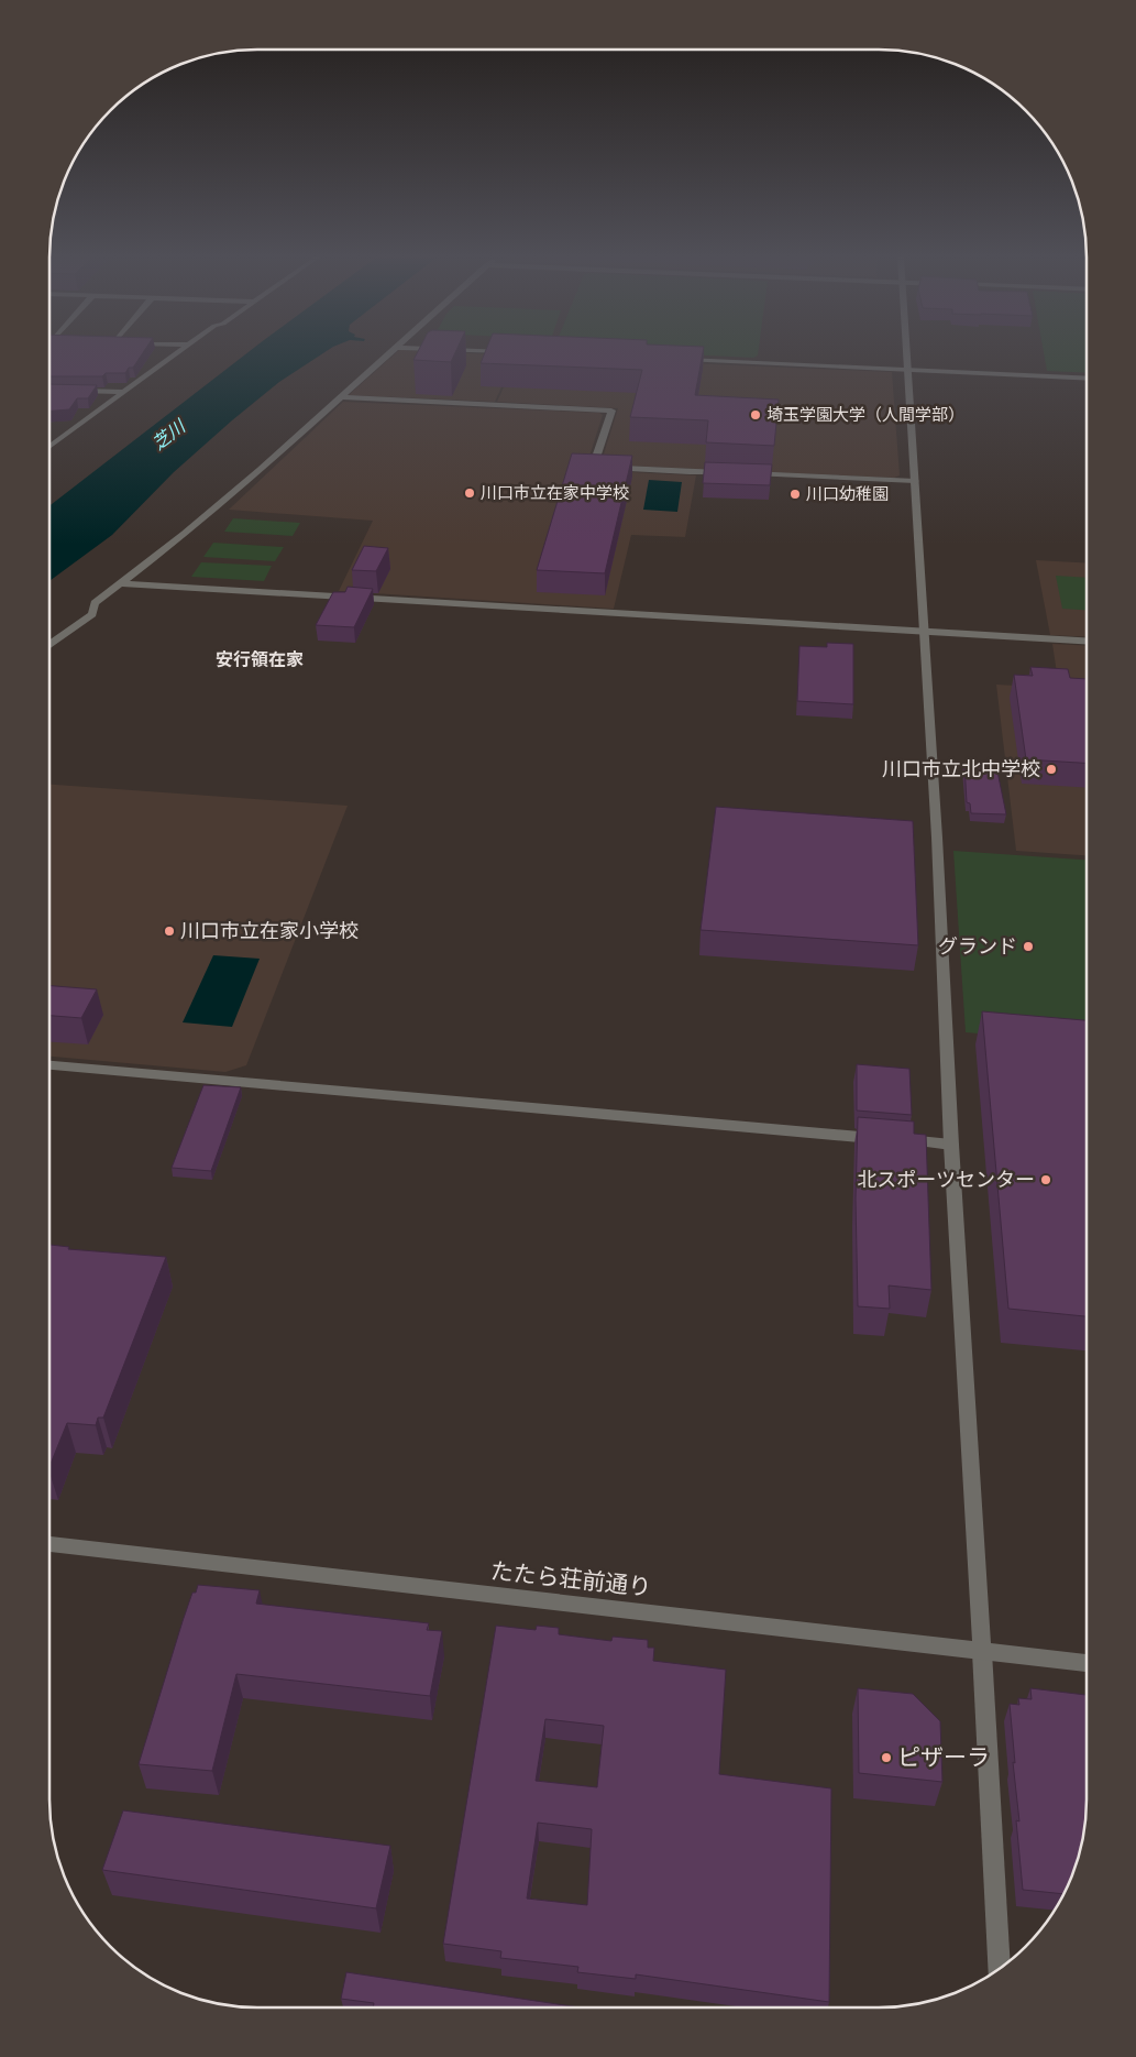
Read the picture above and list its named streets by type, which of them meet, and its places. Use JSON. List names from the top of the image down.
{
  "streets": {
    "street": ["たたら荘前通り"]
  },
  "districts": ["安行領在家"],
  "water": ["芝川"],
  "places": [
    "埼玉学園大学（人間学部）",
    "川口市立在家中学校",
    "川口幼稚園",
    "川口市立北中学校",
    "川口市立在家小学校",
    "グランド",
    "北スポーツセンター",
    "ピザーラ"
  ]
}
